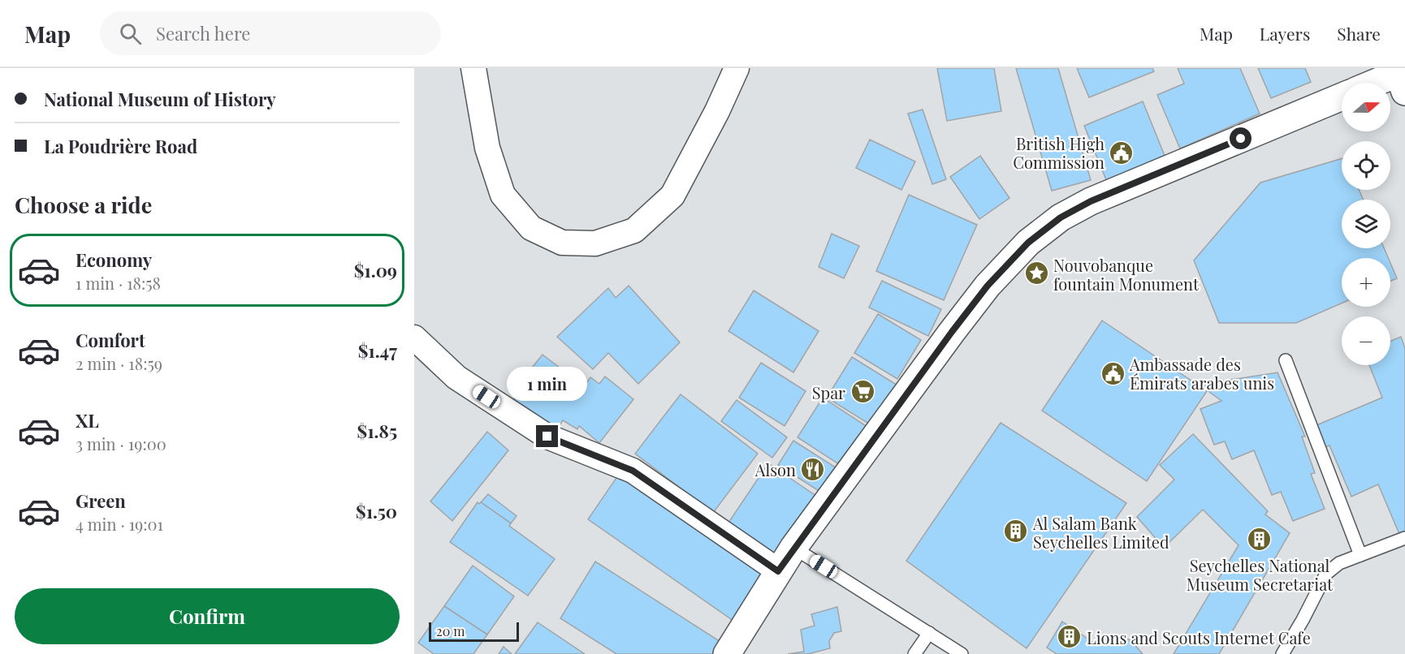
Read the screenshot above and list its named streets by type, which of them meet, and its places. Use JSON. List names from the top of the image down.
{
  "places": {
    "public building": ["British High Commission", "Ambassade des Émirats arabes unis"],
    "place": ["Nouvobanque fountain Monument"],
    "supermarket": ["Spar"],
    "restaurant": ["Alson"],
    "building": ["Al Salam Bank Seychelles Limited", "Seychelles National Museum Secretariat", "Lions and Scouts Internet Cafe"]
  },
  "scale_bar": "20 m",
  "north": "right",
  "page": {
    "header": "Map",
    "search": "Search here",
    "nav": ["Map", "Layers", "Share"],
    "banner": ["National Museum of History", "La Poudrière Road"],
    "map_buttons": ["+", "−"],
    "heading": "Choose a ride",
    "list": [
      {
        "name": "Economy",
        "note": "1 min · 18:58",
        "value": "$1.09"
      },
      {
        "name": "Comfort",
        "note": "2 min · 18:59",
        "value": "$1.47"
      },
      {
        "name": "XL",
        "note": "3 min · 19:00",
        "value": "$1.85"
      },
      {
        "name": "Green",
        "note": "4 min · 19:01",
        "value": "$1.50"
      }
    ],
    "bubble": "1 min",
    "buttons": "Confirm",
    "scale": "20 m"
  }
}
